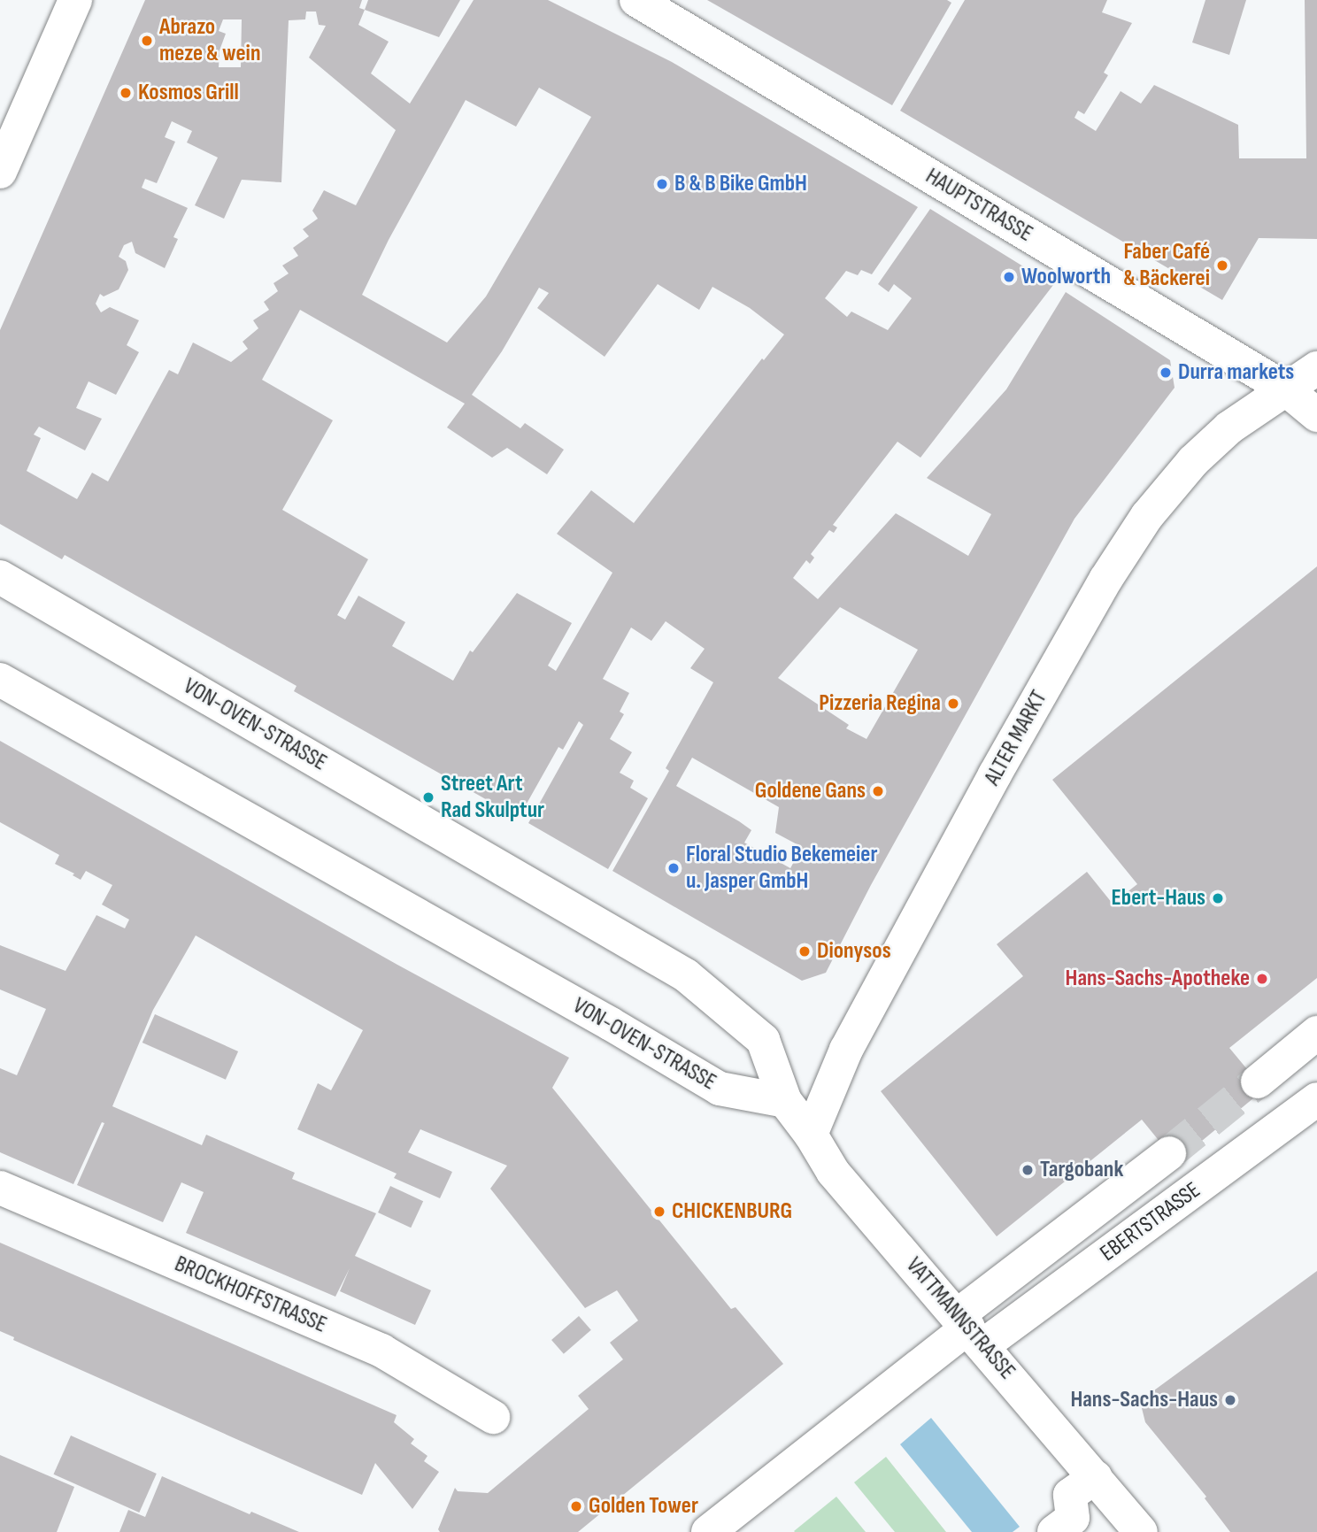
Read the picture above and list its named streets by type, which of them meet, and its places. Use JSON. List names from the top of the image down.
{
  "streets": {
    "street": [
      "HAUPTSTRASSE",
      "VON-OVEN-STRASSE",
      "ALTER MARKT",
      "EBERTSTRASSE",
      "BROCKHOFFSTRASSE",
      "VATTMANNSTRASSE"
    ]
  },
  "crossings": [
    ["HAUPTSTRASSE", "ALTER MARKT"],
    ["VON-OVEN-STRASSE", "VATTMANNSTRASSE"],
    ["ALTER MARKT", "VATTMANNSTRASSE"],
    ["EBERTSTRASSE", "VATTMANNSTRASSE"]
  ],
  "places": [
    "Abrazo meze & wein",
    "Kosmos Grill",
    "B & B Bike GmbH",
    "Faber Café & Bäckerei",
    "Woolworth",
    "Durra markets",
    "Pizzeria Regina",
    "Goldene Gans",
    "Street Art Rad Skulptur",
    "Floral Studio Bekemeier u. Jasper GmbH",
    "Ebert-Haus",
    "Dionysos",
    "Hans-Sachs-Apotheke",
    "Targobank",
    "CHICKENBURG",
    "Hans-Sachs-Haus",
    "Golden Tower"
  ]
}
